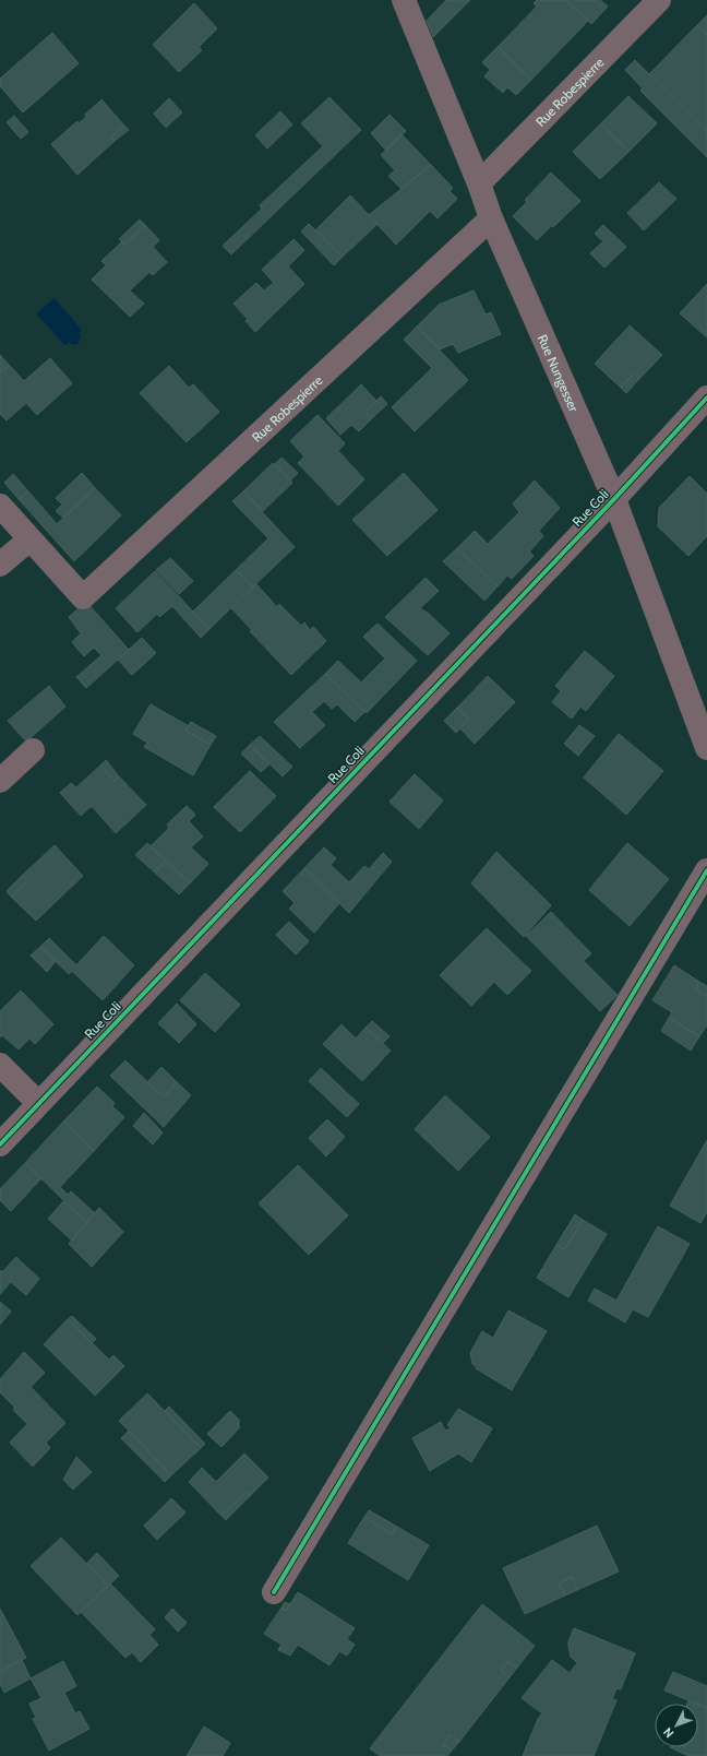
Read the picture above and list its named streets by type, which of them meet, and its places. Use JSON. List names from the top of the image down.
{
  "streets": {
    "street": ["Rue Robespierre", "Rue Nungesser", "Rue Coli"]
  },
  "crossings": [
    ["Rue Robespierre", "Rue Nungesser"],
    ["Rue Nungesser", "Rue Coli"]
  ],
  "north": "bottom left"
}
